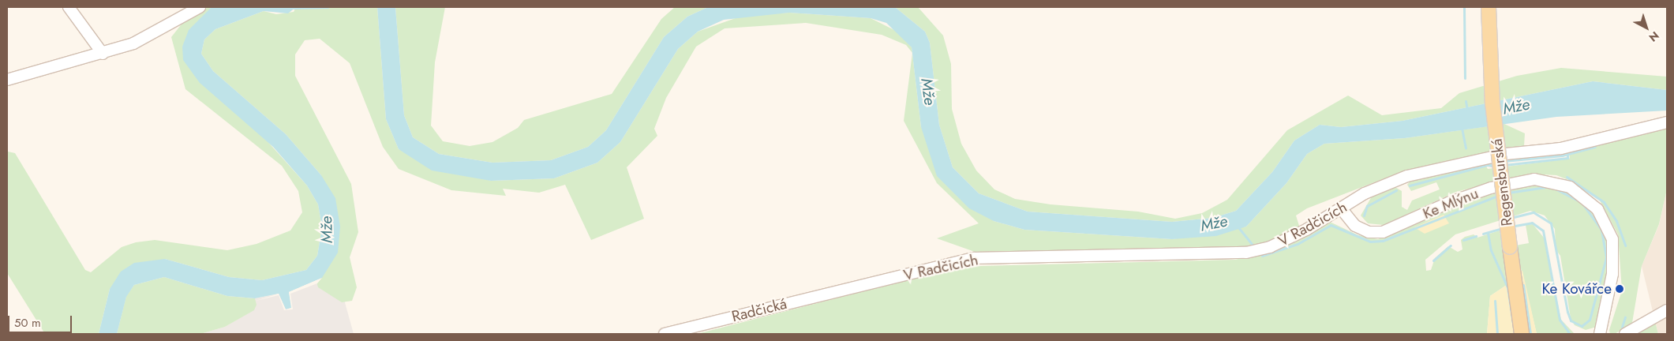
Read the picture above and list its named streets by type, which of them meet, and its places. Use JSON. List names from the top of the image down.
{
  "streets": {
    "main road": ["Regensburská"],
    "street": ["Ke Mlýnu", "V Radčicích", "Radčická"]
  },
  "crossings": [
    ["Ke Mlýnu", "V Radčicích"],
    ["V Radčicích", "Radčická"]
  ],
  "water": ["Mže"],
  "places": ["Ke Kovářce"],
  "scale_bar": "50 m",
  "north": "bottom right"
}
